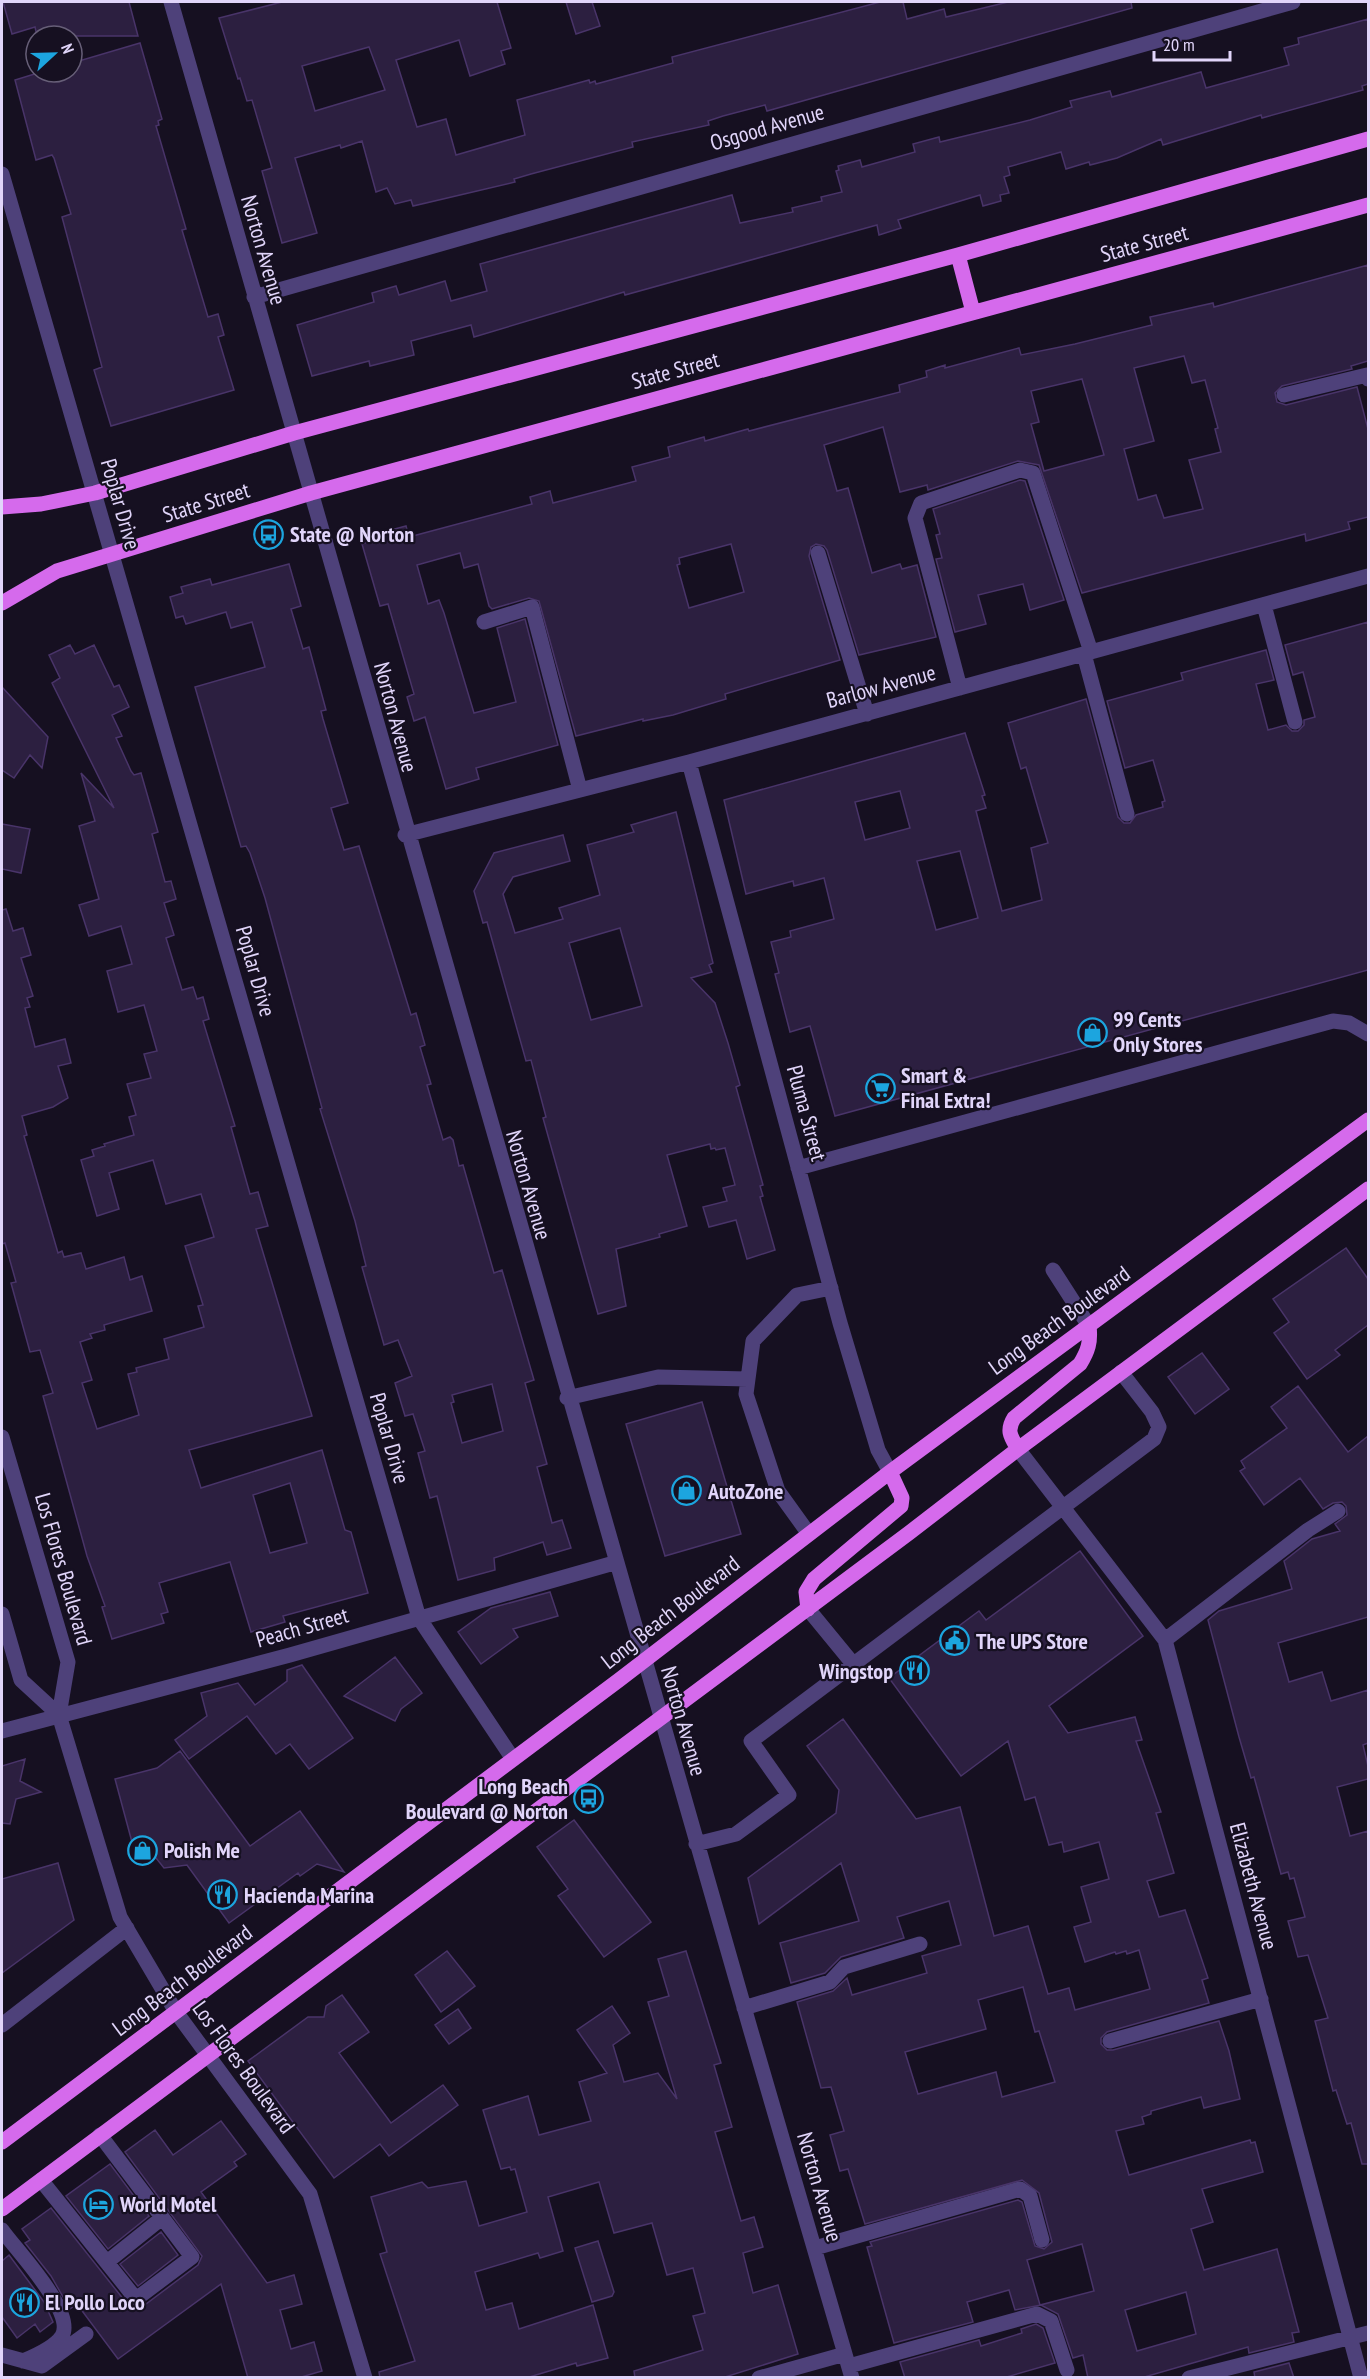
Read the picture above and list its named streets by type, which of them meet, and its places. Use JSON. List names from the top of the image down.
{
  "streets": {
    "main road": ["State Street", "Long Beach Boulevard"],
    "street": [
      "Osgood Avenue",
      "Norton Avenue",
      "Poplar Drive",
      "Barlow Avenue",
      "Pluma Street",
      "Los Flores Boulevard",
      "Peach Street",
      "Elizabeth Avenue"
    ]
  },
  "crossings": [
    ["Osgood Avenue", "Norton Avenue"],
    ["State Street", "Norton Avenue"],
    ["State Street", "Poplar Drive"],
    ["Norton Avenue", "Barlow Avenue"],
    ["Norton Avenue", "Long Beach Boulevard"],
    ["Norton Avenue", "Peach Street"],
    ["Poplar Drive", "Long Beach Boulevard"],
    ["Poplar Drive", "Peach Street"],
    ["Barlow Avenue", "Pluma Street"],
    ["Pluma Street", "Long Beach Boulevard"],
    ["Long Beach Boulevard", "Los Flores Boulevard"],
    ["Los Flores Boulevard", "Peach Street"]
  ],
  "places": {
    "bus stop": ["State @ Norton", "Long Beach Boulevard @ Norton"],
    "shop": ["99 Cents Only Stores", "AutoZone", "Polish Me"],
    "supermarket": ["Smart & Final Extra!"],
    "public building": ["The UPS Store"],
    "restaurant": ["Wingstop", "Hacienda Marina", "El Pollo Loco"],
    "hotel": ["World Motel"]
  },
  "scale_bar": "20 m",
  "north": "right"
}
